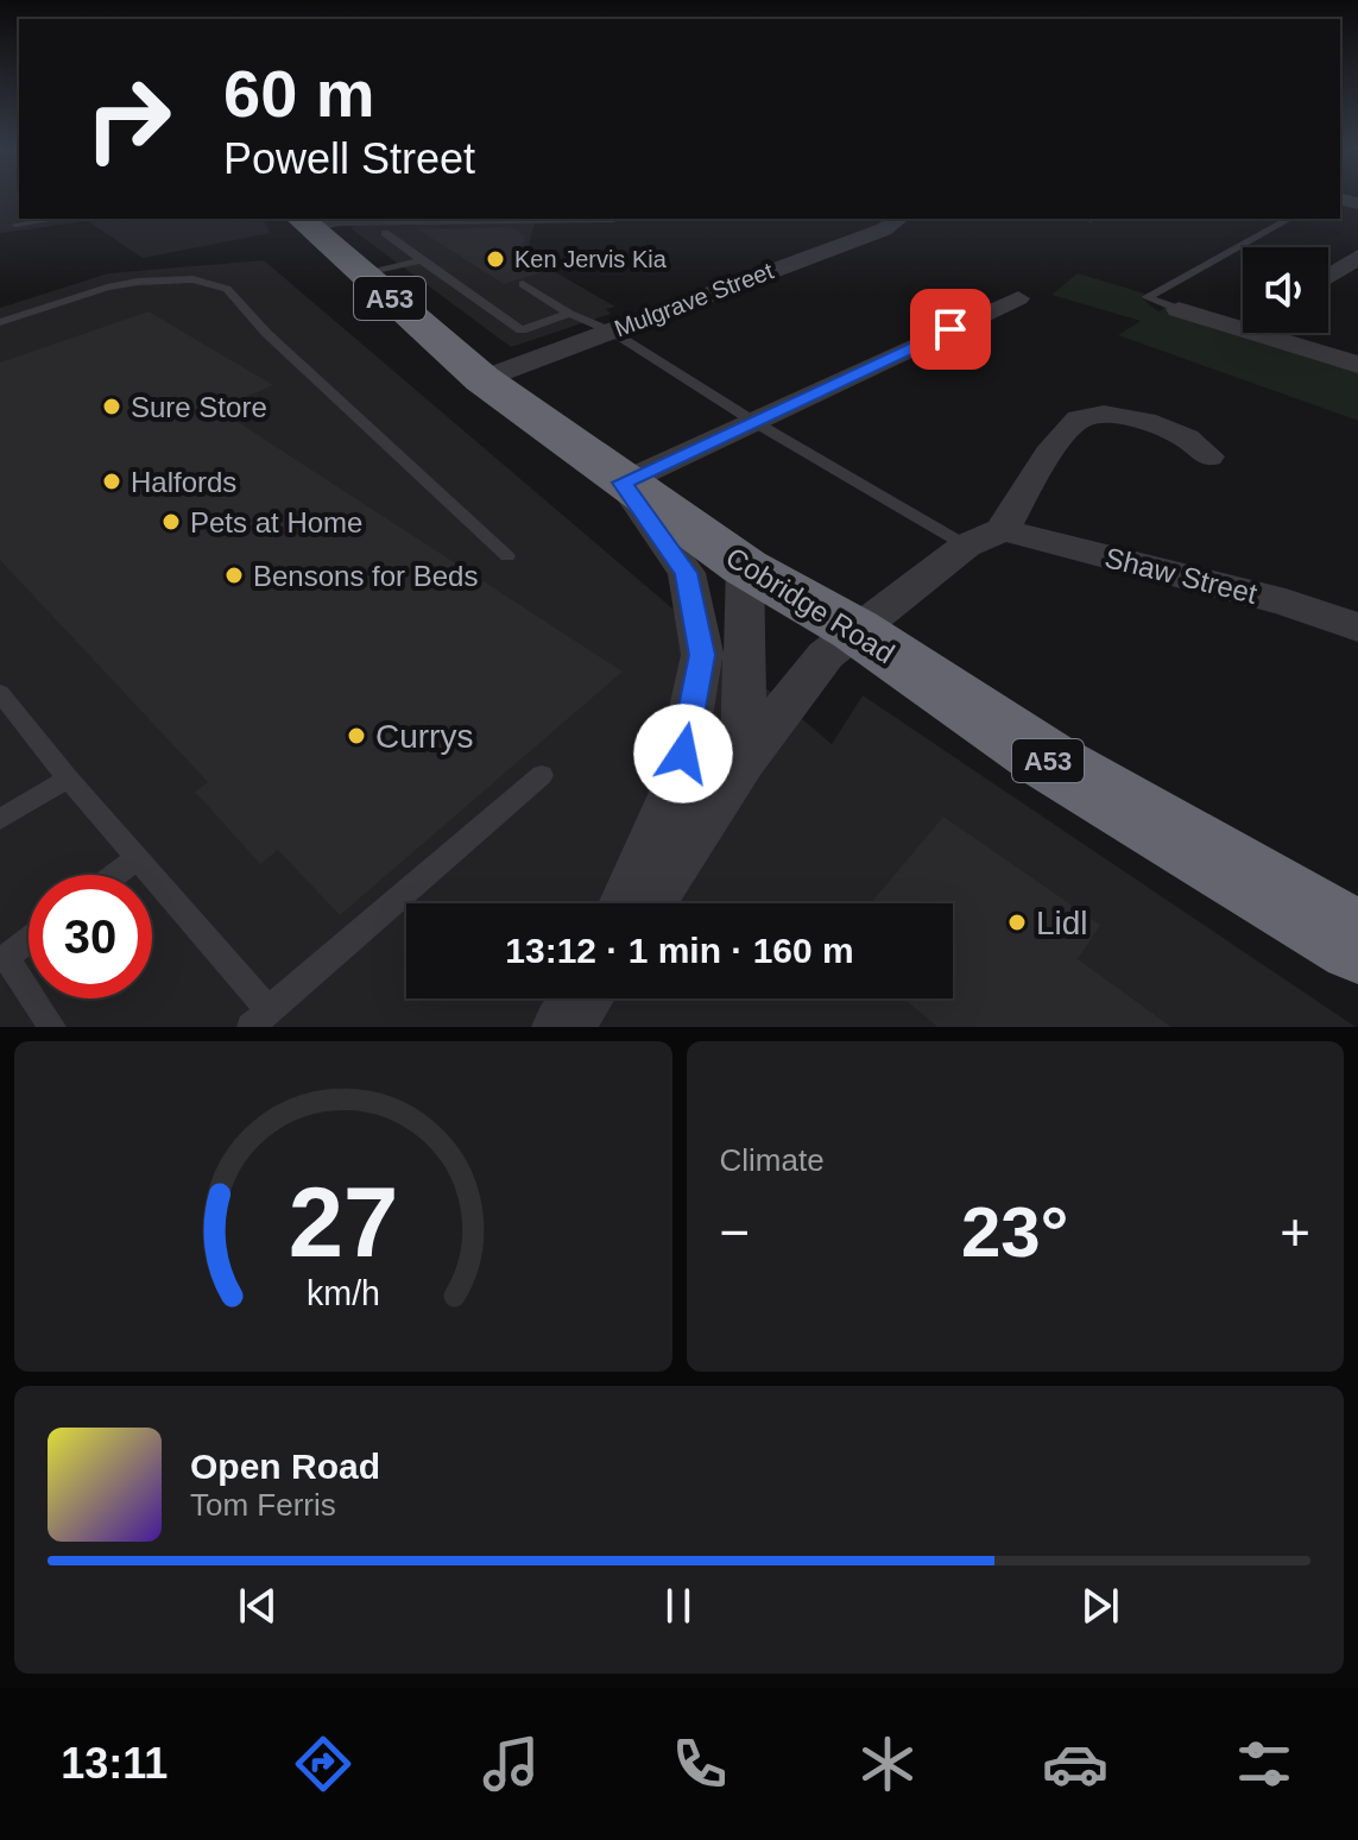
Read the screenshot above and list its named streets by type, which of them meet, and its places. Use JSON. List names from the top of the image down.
{
  "streets": {
    "highway": ["A53", "Cobridge Road"],
    "street": ["Mulgrave Street", "Shaw Street"]
  },
  "crossings": [
    ["Mulgrave Street", "Cobridge Road"]
  ],
  "places": [
    "Ken Jervis Kia",
    "Sure Store",
    "Halfords",
    "Pets at Home",
    "Bensons for Beds",
    "Currys",
    "Lidl"
  ],
  "page": {
    "turn": ["60 m", "Powell Street"],
    "limit": "30",
    "trip": "13:12 · 1 min · 160 m",
    "tile": "Climate",
    "heat": ["−", "23°", "+"],
    "song": ["Open Road", "Tom Ferris"],
    "tabs": "13:11",
    "gauge": ["27", "km/h"]
  }
}
